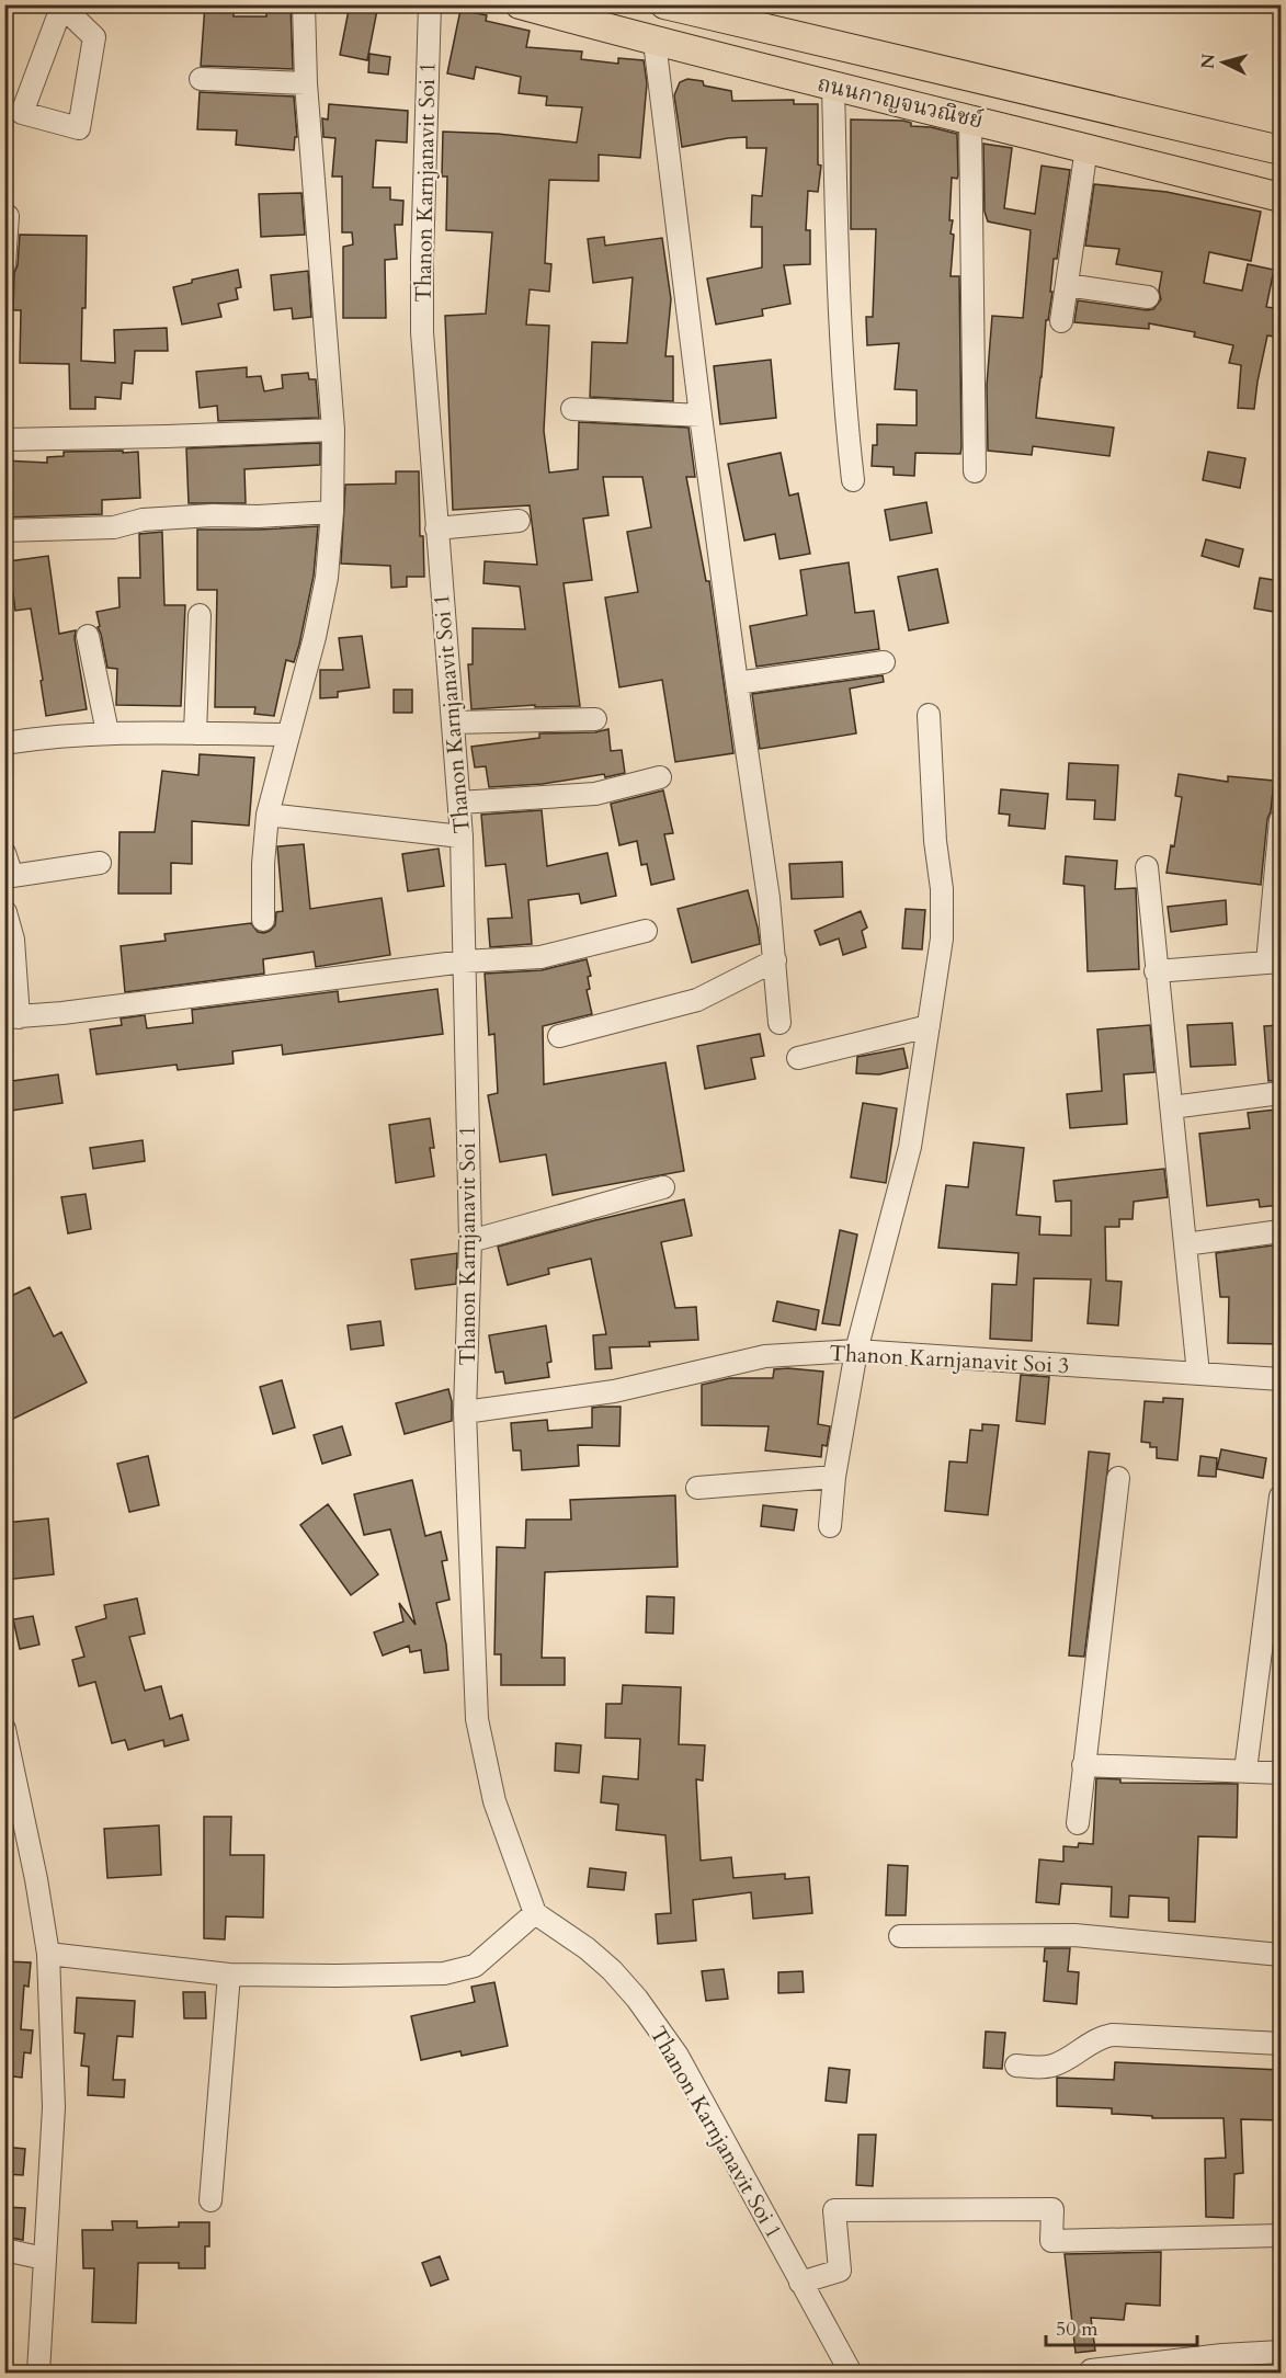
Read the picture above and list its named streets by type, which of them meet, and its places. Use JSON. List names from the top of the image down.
{
  "streets": {
    "main road": ["ถนนกาญจนวณิชย์"],
    "street": ["Thanon Karnjanavit Soi 1", "Thanon Karnjanavit Soi 3"]
  },
  "crossings": [
    ["Thanon Karnjanavit Soi 1", "Thanon Karnjanavit Soi 3"]
  ],
  "scale_bar": "50 m",
  "north": "left"
}
